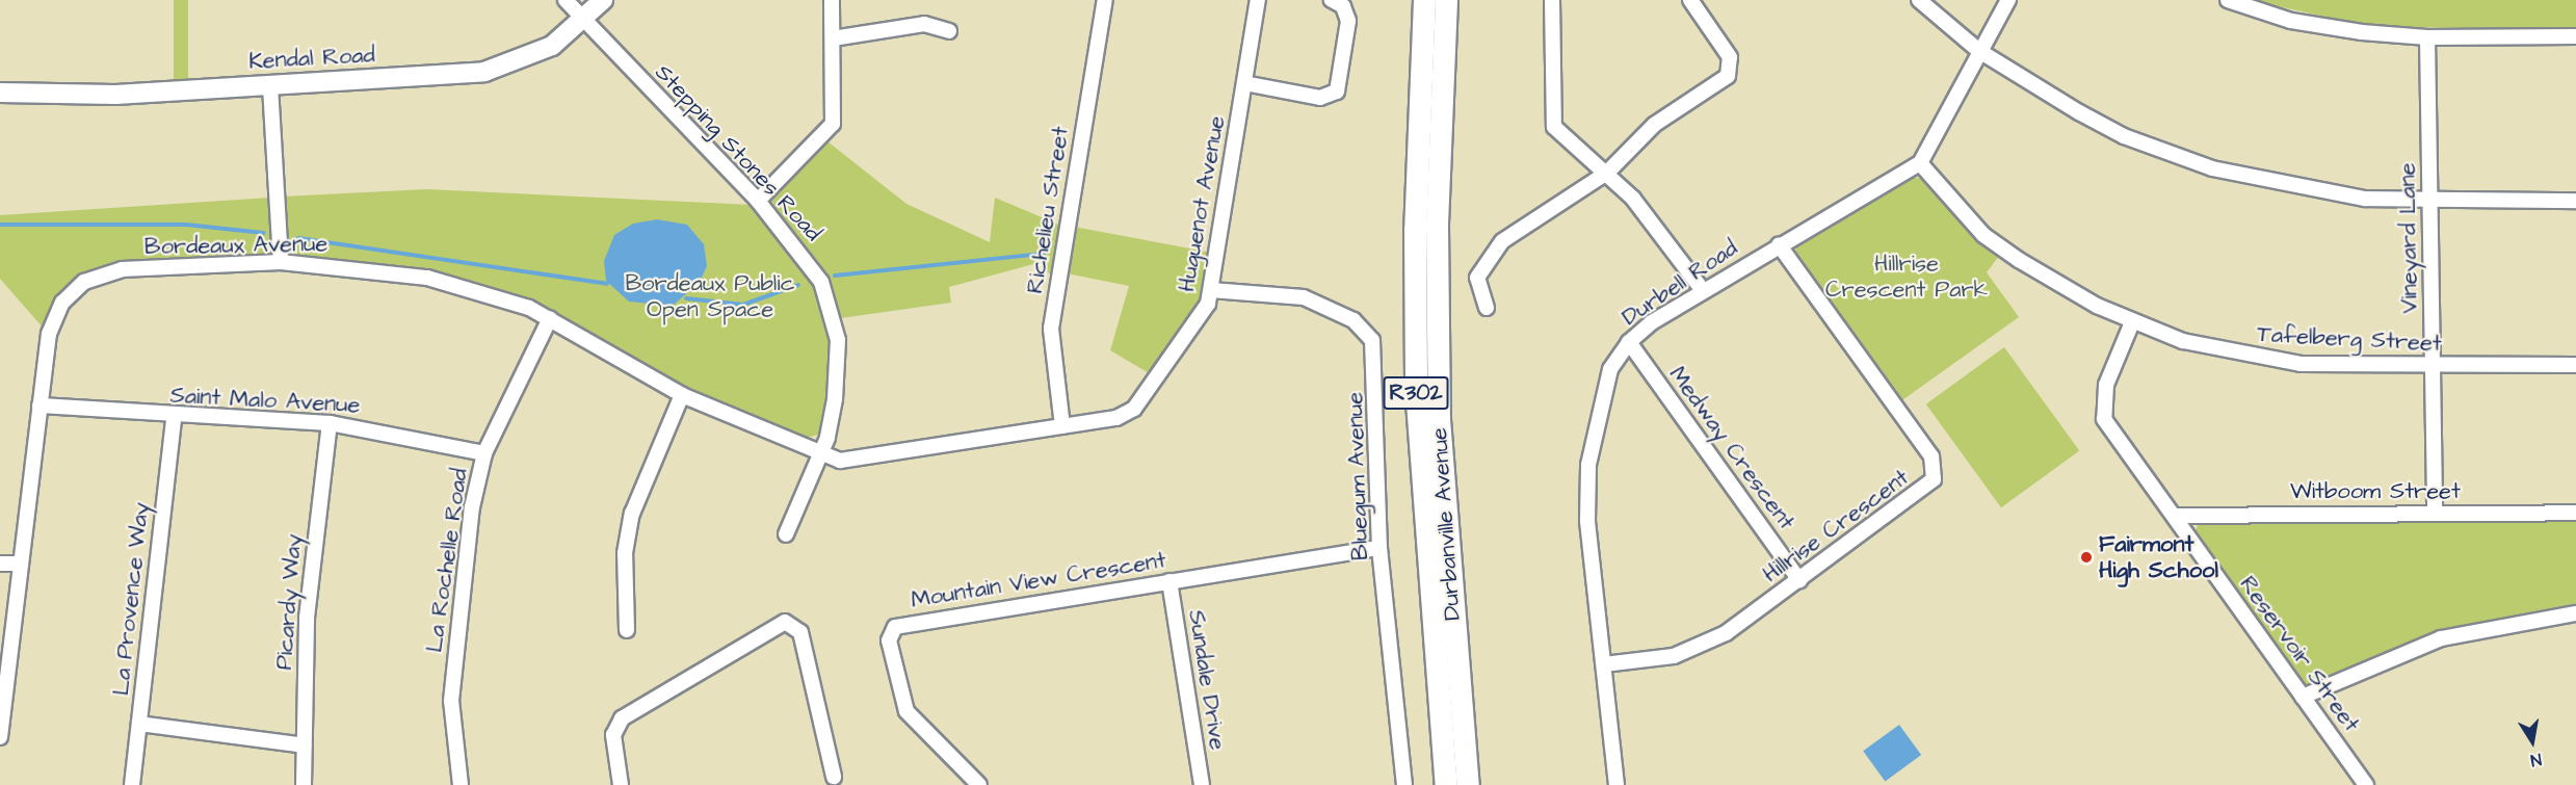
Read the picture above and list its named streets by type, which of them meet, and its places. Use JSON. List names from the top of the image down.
{
  "streets": {
    "main road": ["R302", "Durbanville Avenue"],
    "street": [
      "Kendal Road",
      "Stepping Stones Road",
      "Huguenot Avenue",
      "Richelieu Street",
      "Vineyard Lane",
      "Bordeaux Avenue",
      "Durbell Road",
      "Tafelberg Street",
      "Saint Malo Avenue",
      "Medway Crescent",
      "Bluegum Avenue",
      "Witboom Street",
      "Hillrise Crescent",
      "La Rochelle Road",
      "Mountain View Crescent",
      "La Provence Way",
      "Picardy Way",
      "Reservoir Street",
      "Sundale Drive"
    ]
  },
  "crossings": [
    ["Kendal Road", "Stepping Stones Road"],
    ["Stepping Stones Road", "Huguenot Avenue"],
    ["Stepping Stones Road", "Bordeaux Avenue"],
    ["Huguenot Avenue", "Richelieu Street"],
    ["Huguenot Avenue", "Bordeaux Avenue"],
    ["Huguenot Avenue", "Bluegum Avenue"],
    ["Vineyard Lane", "Tafelberg Street"],
    ["Vineyard Lane", "Witboom Street"],
    ["Bordeaux Avenue", "Saint Malo Avenue"],
    ["Bordeaux Avenue", "La Rochelle Road"],
    ["Durbell Road", "Tafelberg Street"],
    ["Durbell Road", "Medway Crescent"],
    ["Durbell Road", "Hillrise Crescent"],
    ["Tafelberg Street", "Reservoir Street"],
    ["Saint Malo Avenue", "La Rochelle Road"],
    ["Saint Malo Avenue", "La Provence Way"],
    ["Saint Malo Avenue", "Picardy Way"],
    ["Medway Crescent", "Hillrise Crescent"],
    ["Bluegum Avenue", "Mountain View Crescent"],
    ["Witboom Street", "Reservoir Street"],
    ["Mountain View Crescent", "Sundale Drive"]
  ],
  "parks": ["Hillrise Crescent Park", "Bordeaux Public Open Space"],
  "places": ["Fairmont High School"],
  "north": "bottom"
}
